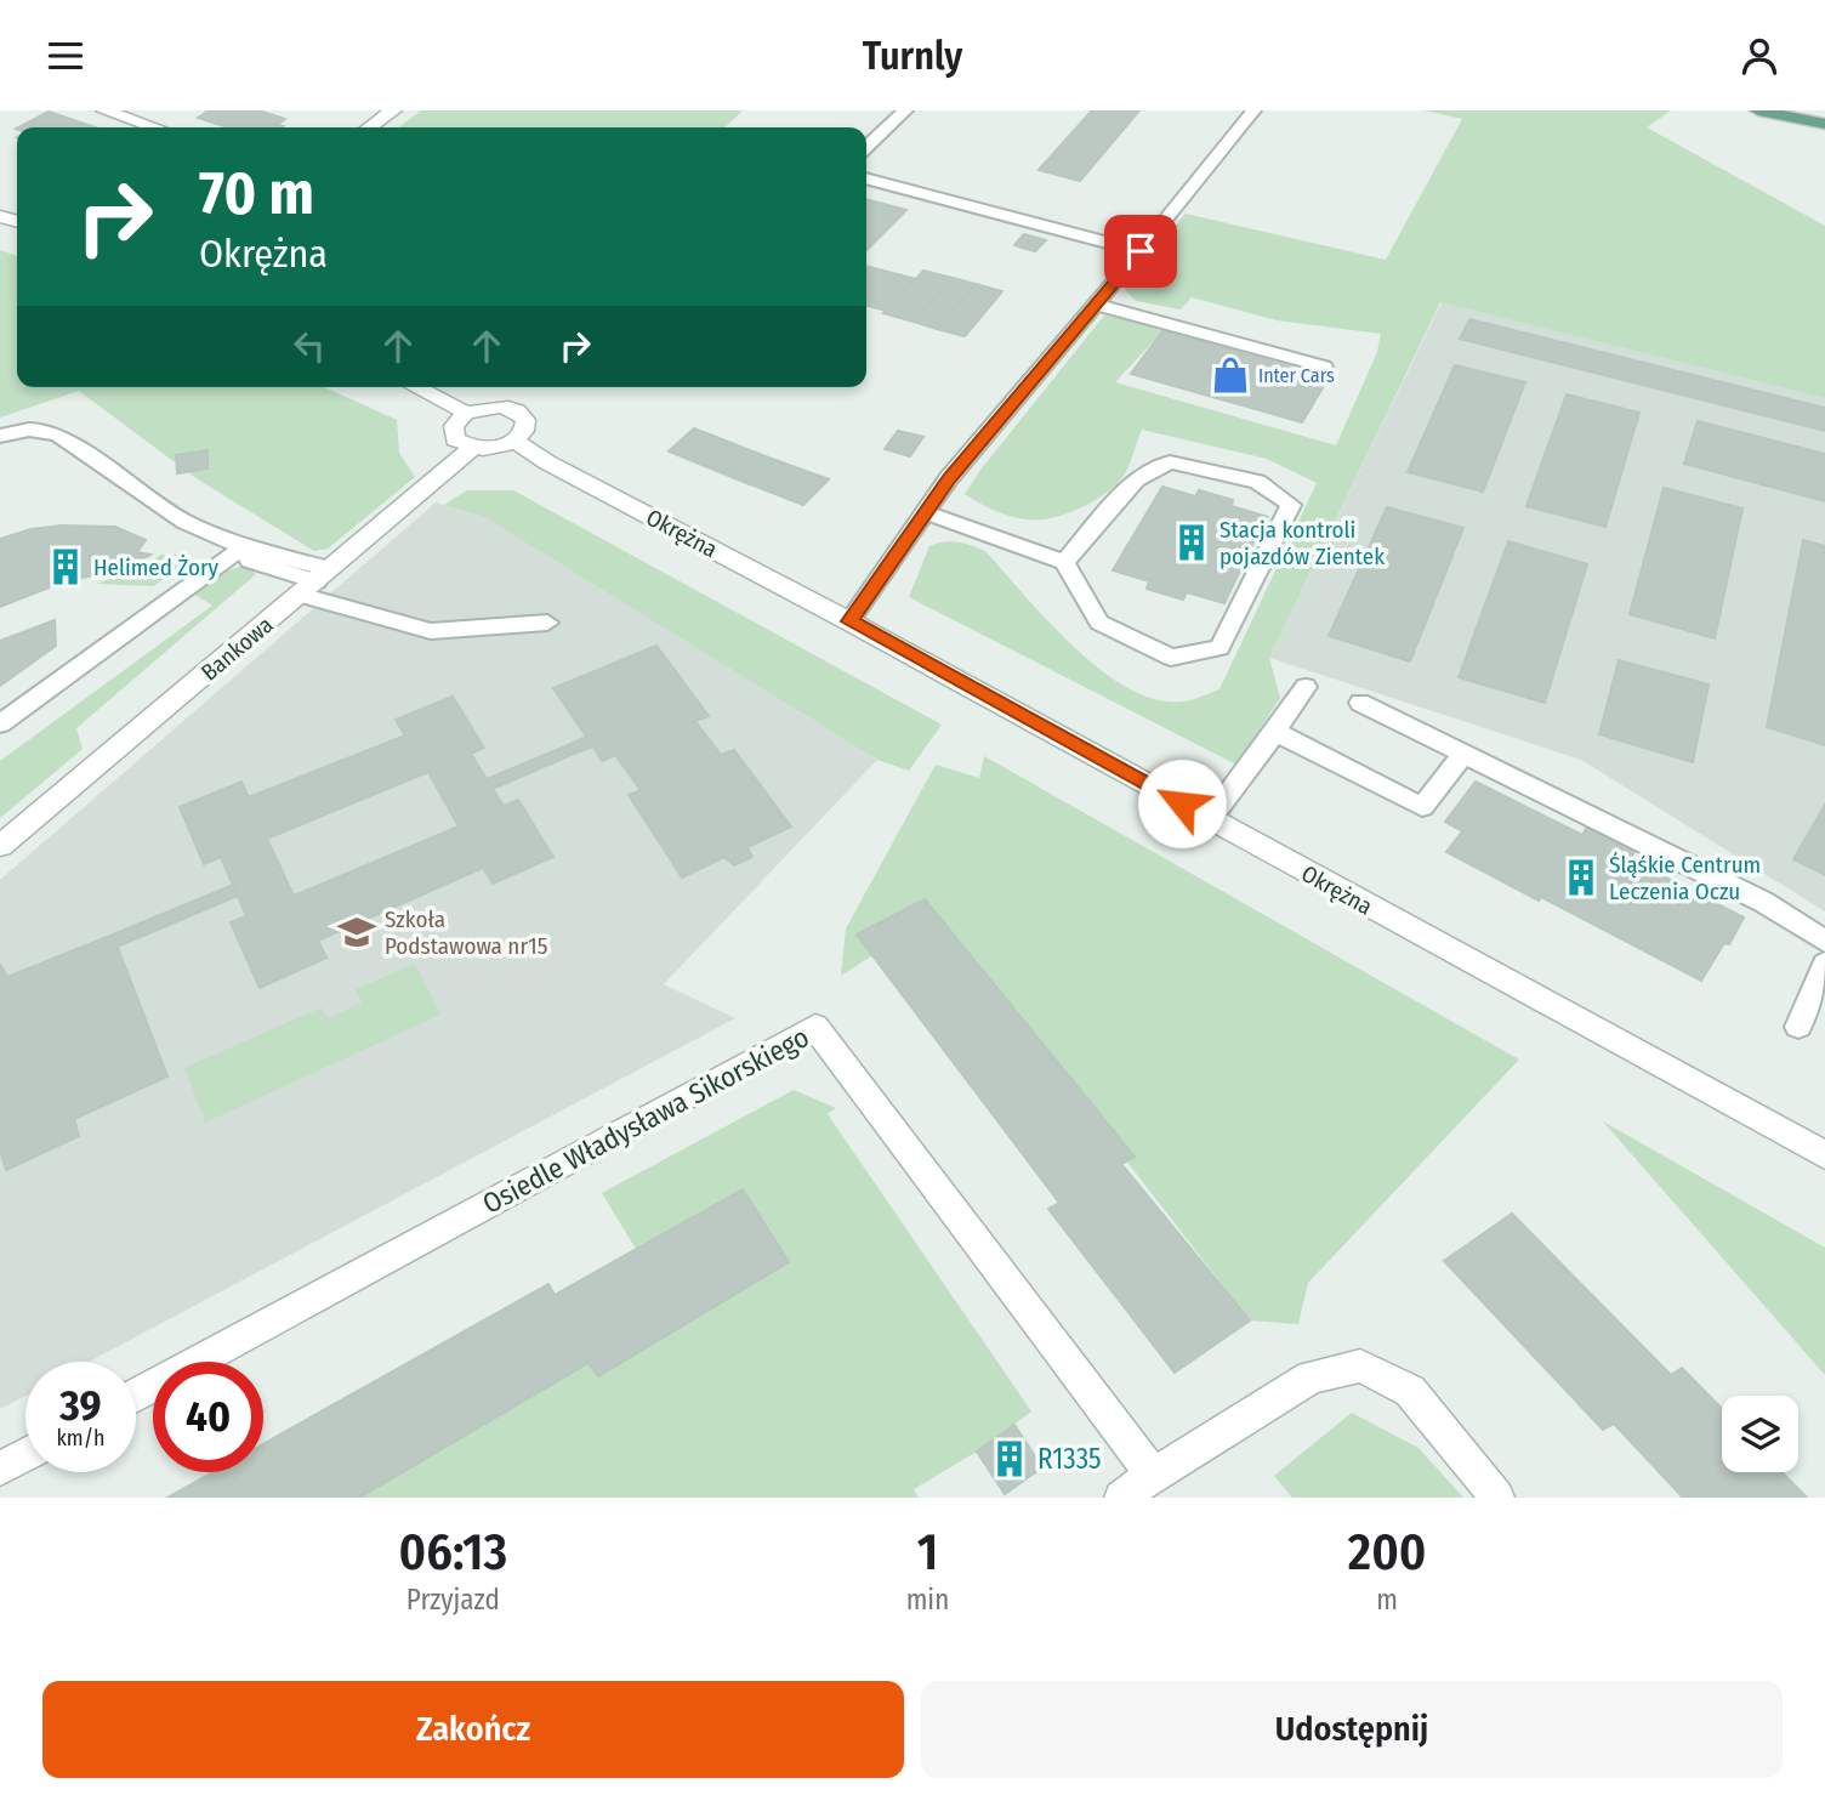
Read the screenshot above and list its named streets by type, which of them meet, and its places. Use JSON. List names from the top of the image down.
{
  "streets": {
    "street": ["Okrężna", "Bankowa", "Osiedle Władysława Sikorskiego"]
  },
  "places": {
    "shop": ["Inter Cars"],
    "building": [
      "Stacja kontroli pojazdów Zientek",
      "Helimed Żory",
      "Śląśkie Centrum Leczenia Oczu",
      "R1335"
    ],
    "school or university": ["Szkoła Podstawowa nr15"]
  },
  "page": {
    "header": "Turnly",
    "turn": ["70 m", "Okrężna"],
    "speed": "39 km/h",
    "limit": "40",
    "eta": [
      "06:13",
      "Przyjazd",
      "1",
      "min",
      "200",
      "m"
    ],
    "buttons": ["Zakończ", "Udostępnij"]
  }
}
